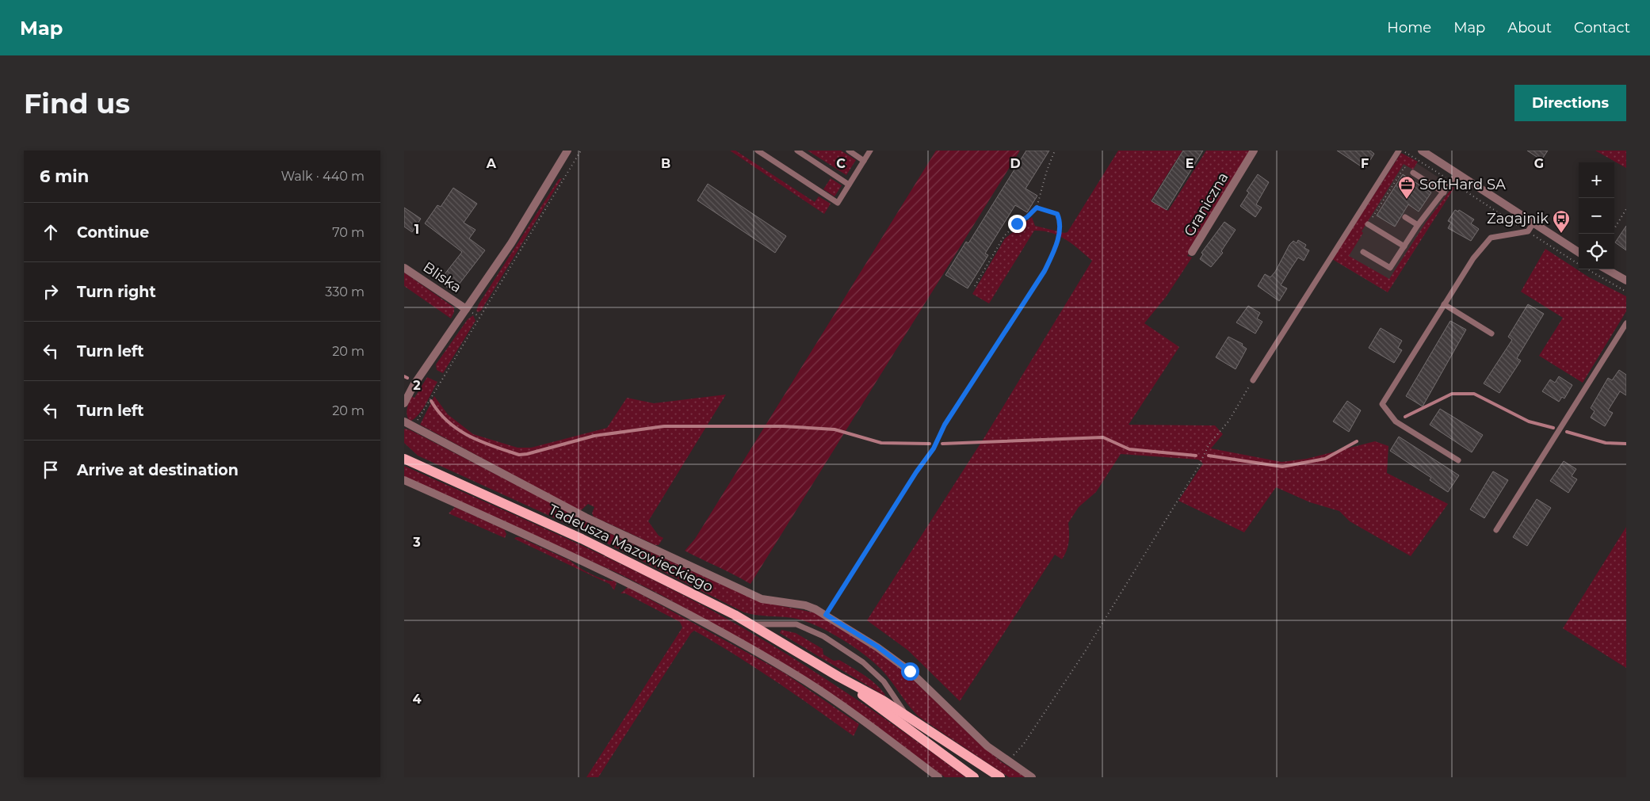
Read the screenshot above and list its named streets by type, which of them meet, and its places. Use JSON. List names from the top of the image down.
{
  "streets": {
    "main road": ["Tadeusza Mazowieckiego"],
    "street": ["Graniczna", "Bliska"]
  },
  "places": {
    "office": ["SoftHard SA"],
    "bus stop": ["Zagajnik"]
  },
  "page": {
    "header": "Map",
    "nav": [
      "Home",
      "Map",
      "About",
      "Contact"
    ],
    "buttons": "Directions",
    "title": "Find us",
    "heading": ["6 min", "Walk · 440 m"],
    "map_buttons": ["+", "−"],
    "list": [
      ["Continue", "70 m"],
      ["Turn right", "330 m"],
      ["Turn left", "20 m"],
      ["Turn left", "20 m"],
      "Arrive at destination"
    ]
  },
  "grid": {
    "columns": [
      "A",
      "B",
      "C",
      "D",
      "E",
      "F",
      "G"
    ],
    "rows": [
      "1",
      "2",
      "3",
      "4"
    ]
  }
}
